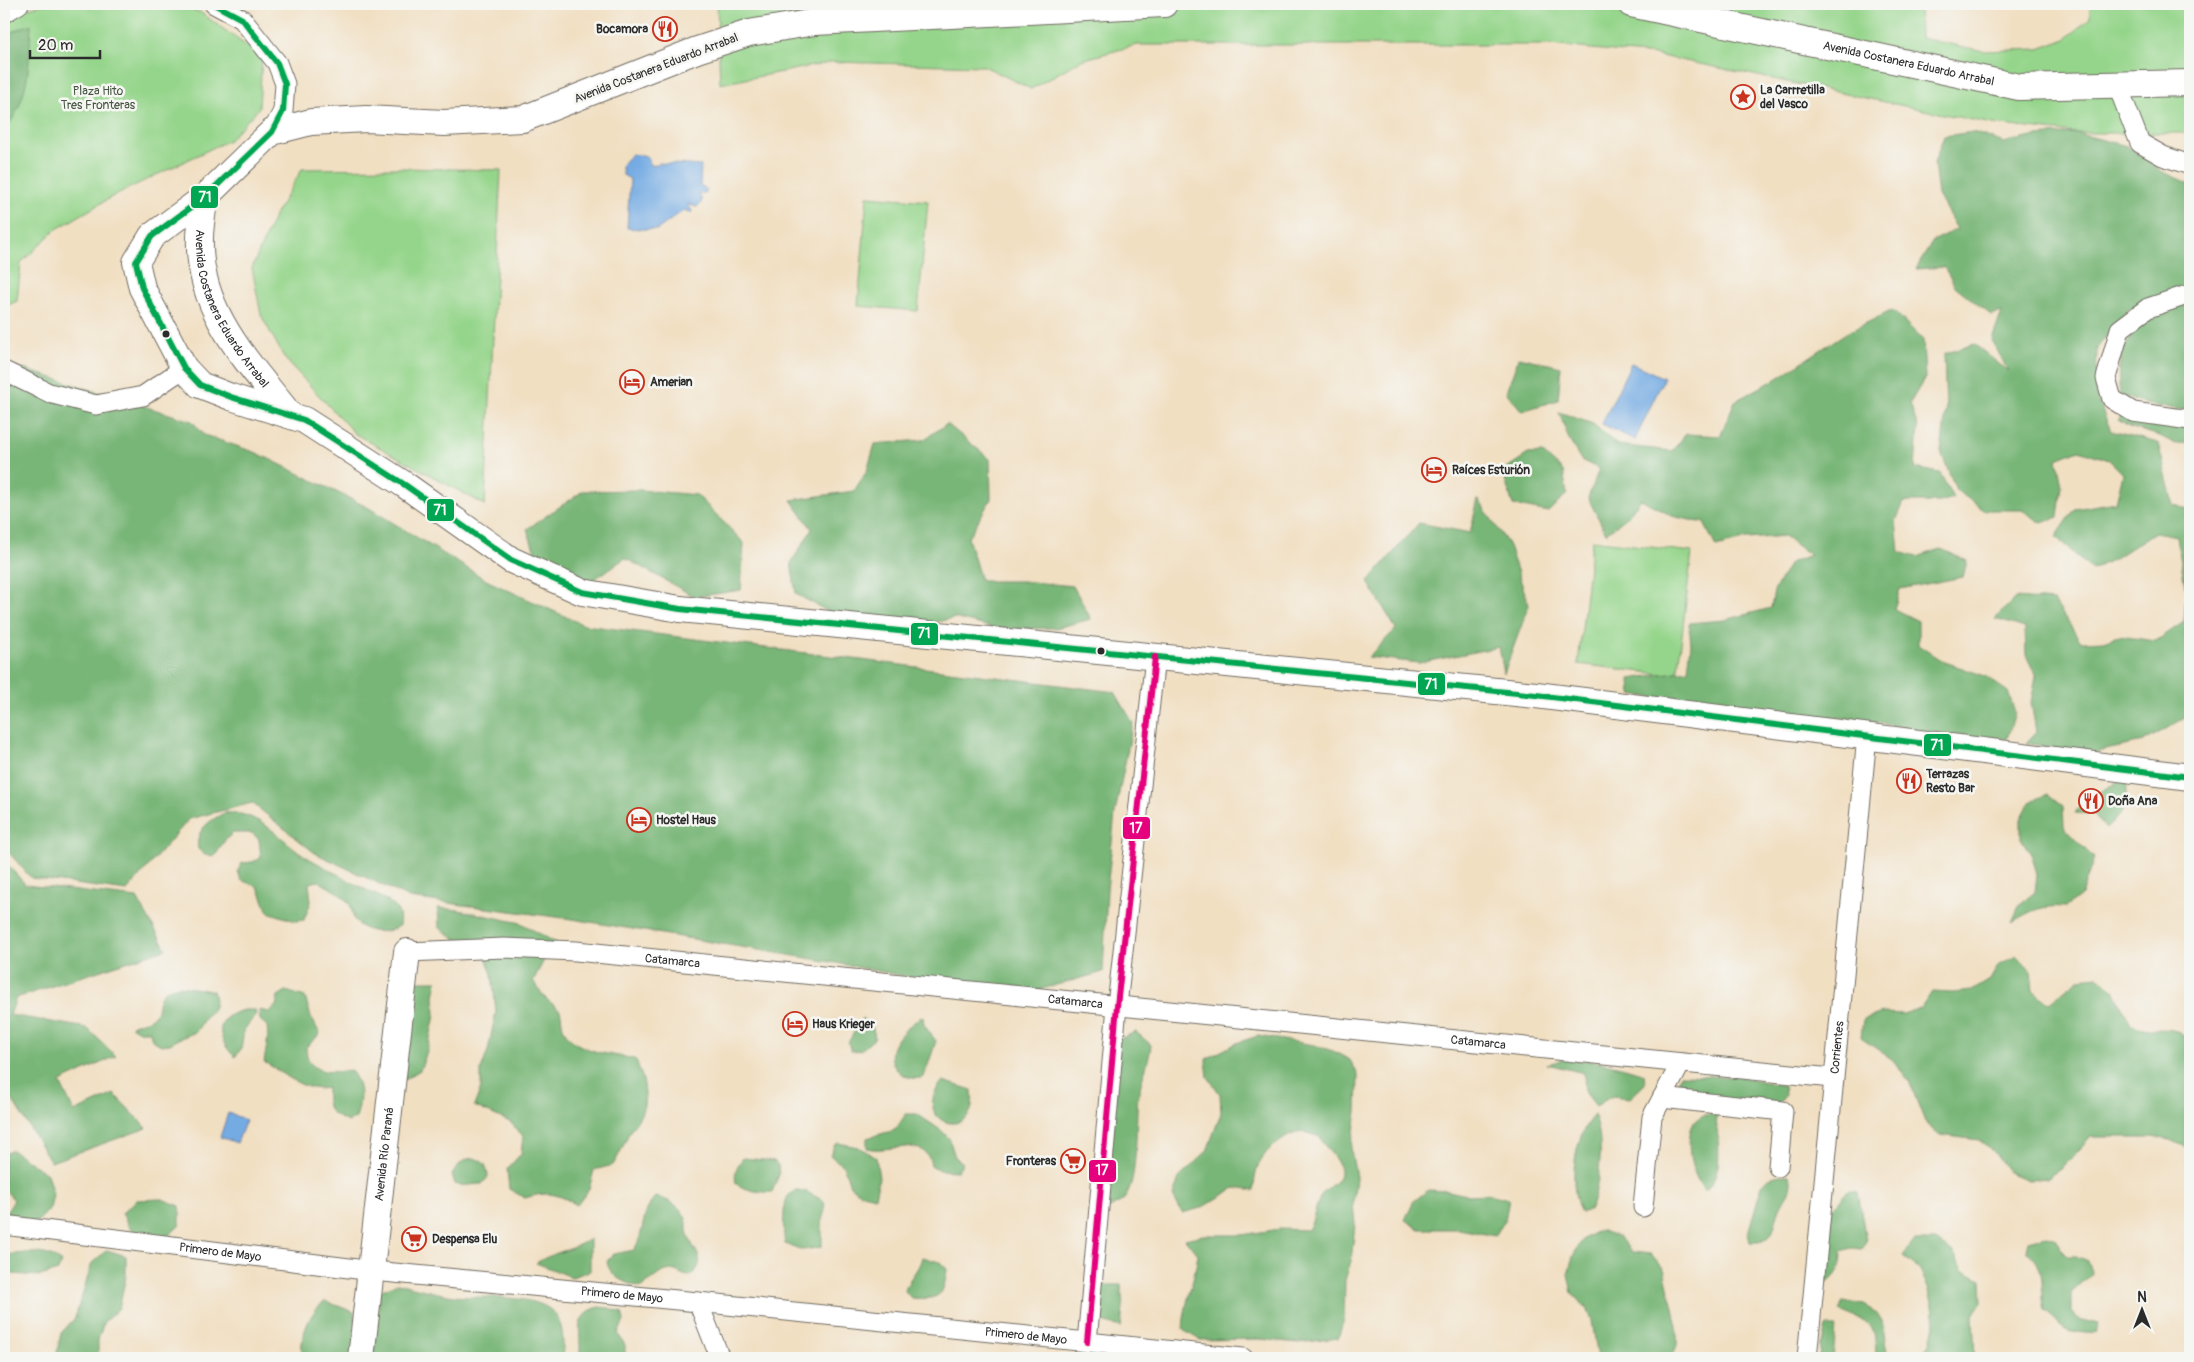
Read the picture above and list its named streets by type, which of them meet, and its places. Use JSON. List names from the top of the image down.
{
  "streets": {
    "main road": ["Avenida Costanera Eduardo Arrabal", "Avenida Río Paraná"],
    "street": ["Catamarca", "Corrientes", "Primero de Mayo"]
  },
  "crossings": [
    ["Catamarca", "Corrientes"],
    ["Catamarca", "Avenida Río Paraná"],
    ["Avenida Río Paraná", "Primero de Mayo"]
  ],
  "parks": ["Plaza Hito Tres Fronteras"],
  "places": {
    "restaurant": ["Bocamora", "Terrazas Resto Bar", "Doña Ana"],
    "place": ["La Carrretilla del Vasco"],
    "hotel": [
      "Amerian",
      "Raíces Esturión",
      "Hostel Haus",
      "Haus Krieger"
    ],
    "supermarket": ["Fronteras", "Despensa Elu"]
  },
  "lines": ["transit line 71", "transit line 17"],
  "scale_bar": "20 m",
  "north": "top"
}
